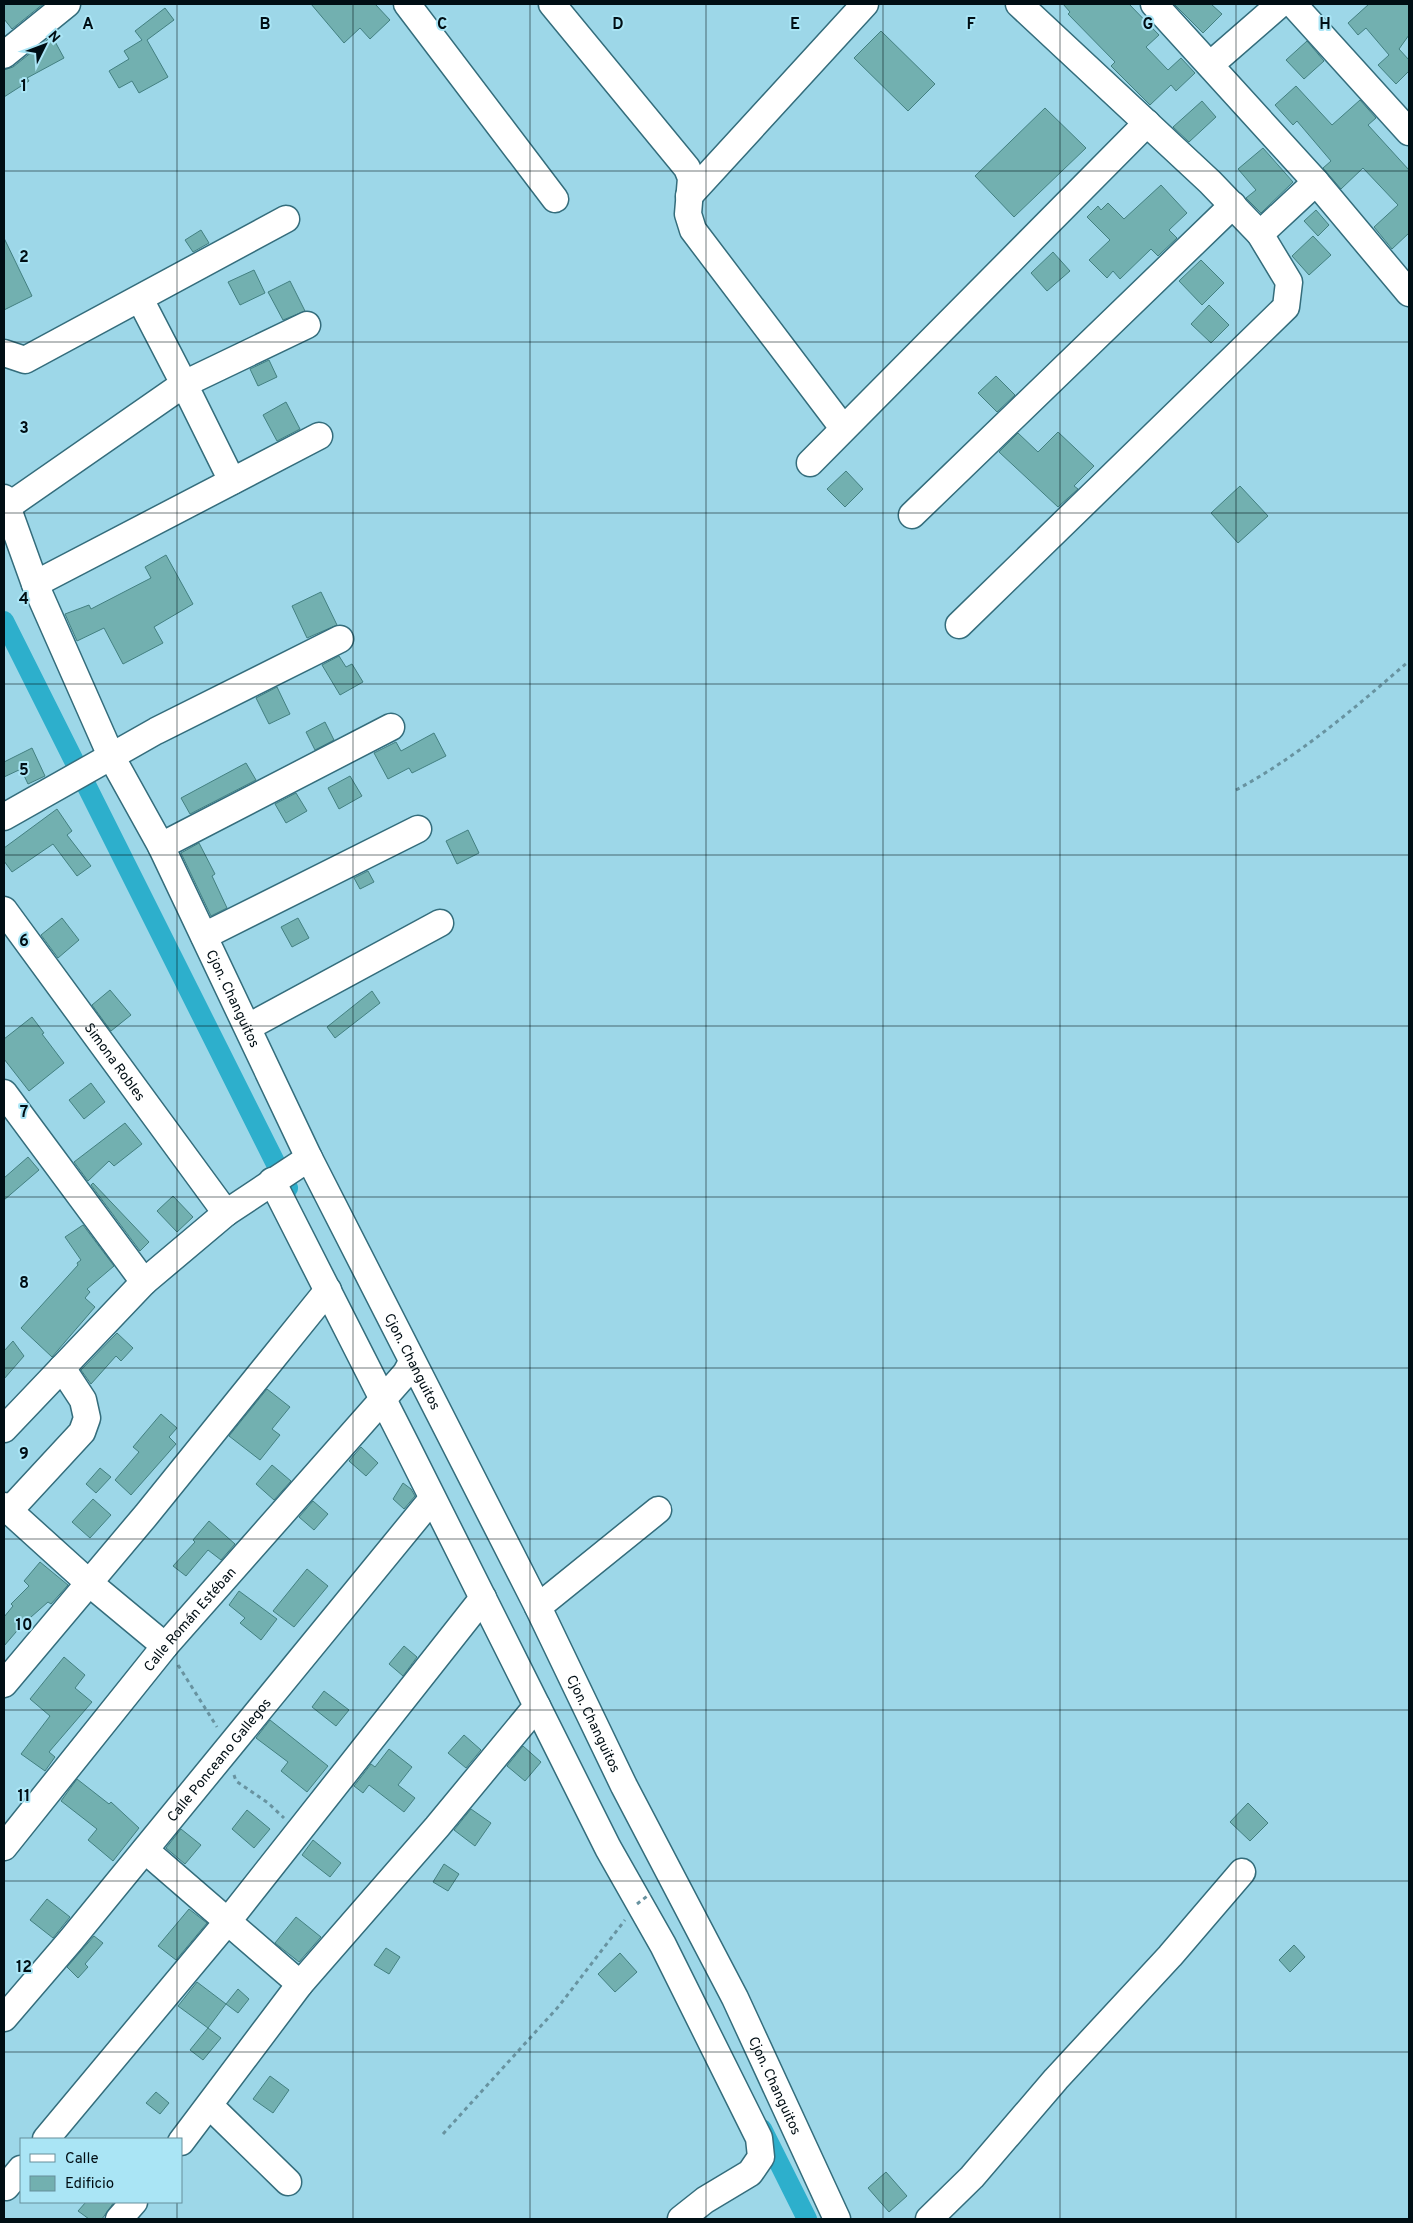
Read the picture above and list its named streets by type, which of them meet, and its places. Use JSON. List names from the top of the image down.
{
  "streets": {
    "street": [
      "Cjon. Changuitos",
      "Simona Robles",
      "Calle Román Estéban",
      "Calle Ponceano Gallegos"
    ]
  },
  "crossings": [
    ["Cjon. Changuitos", "Calle Román Estéban"]
  ],
  "legend": ["Calle", "Edificio"],
  "north": "top right",
  "grid": {
    "columns": [
      "A",
      "B",
      "C",
      "D",
      "E",
      "F",
      "G",
      "H"
    ],
    "rows": [
      "1",
      "2",
      "3",
      "4",
      "5",
      "6",
      "7",
      "8",
      "9",
      "10",
      "11",
      "12"
    ]
  }
}
